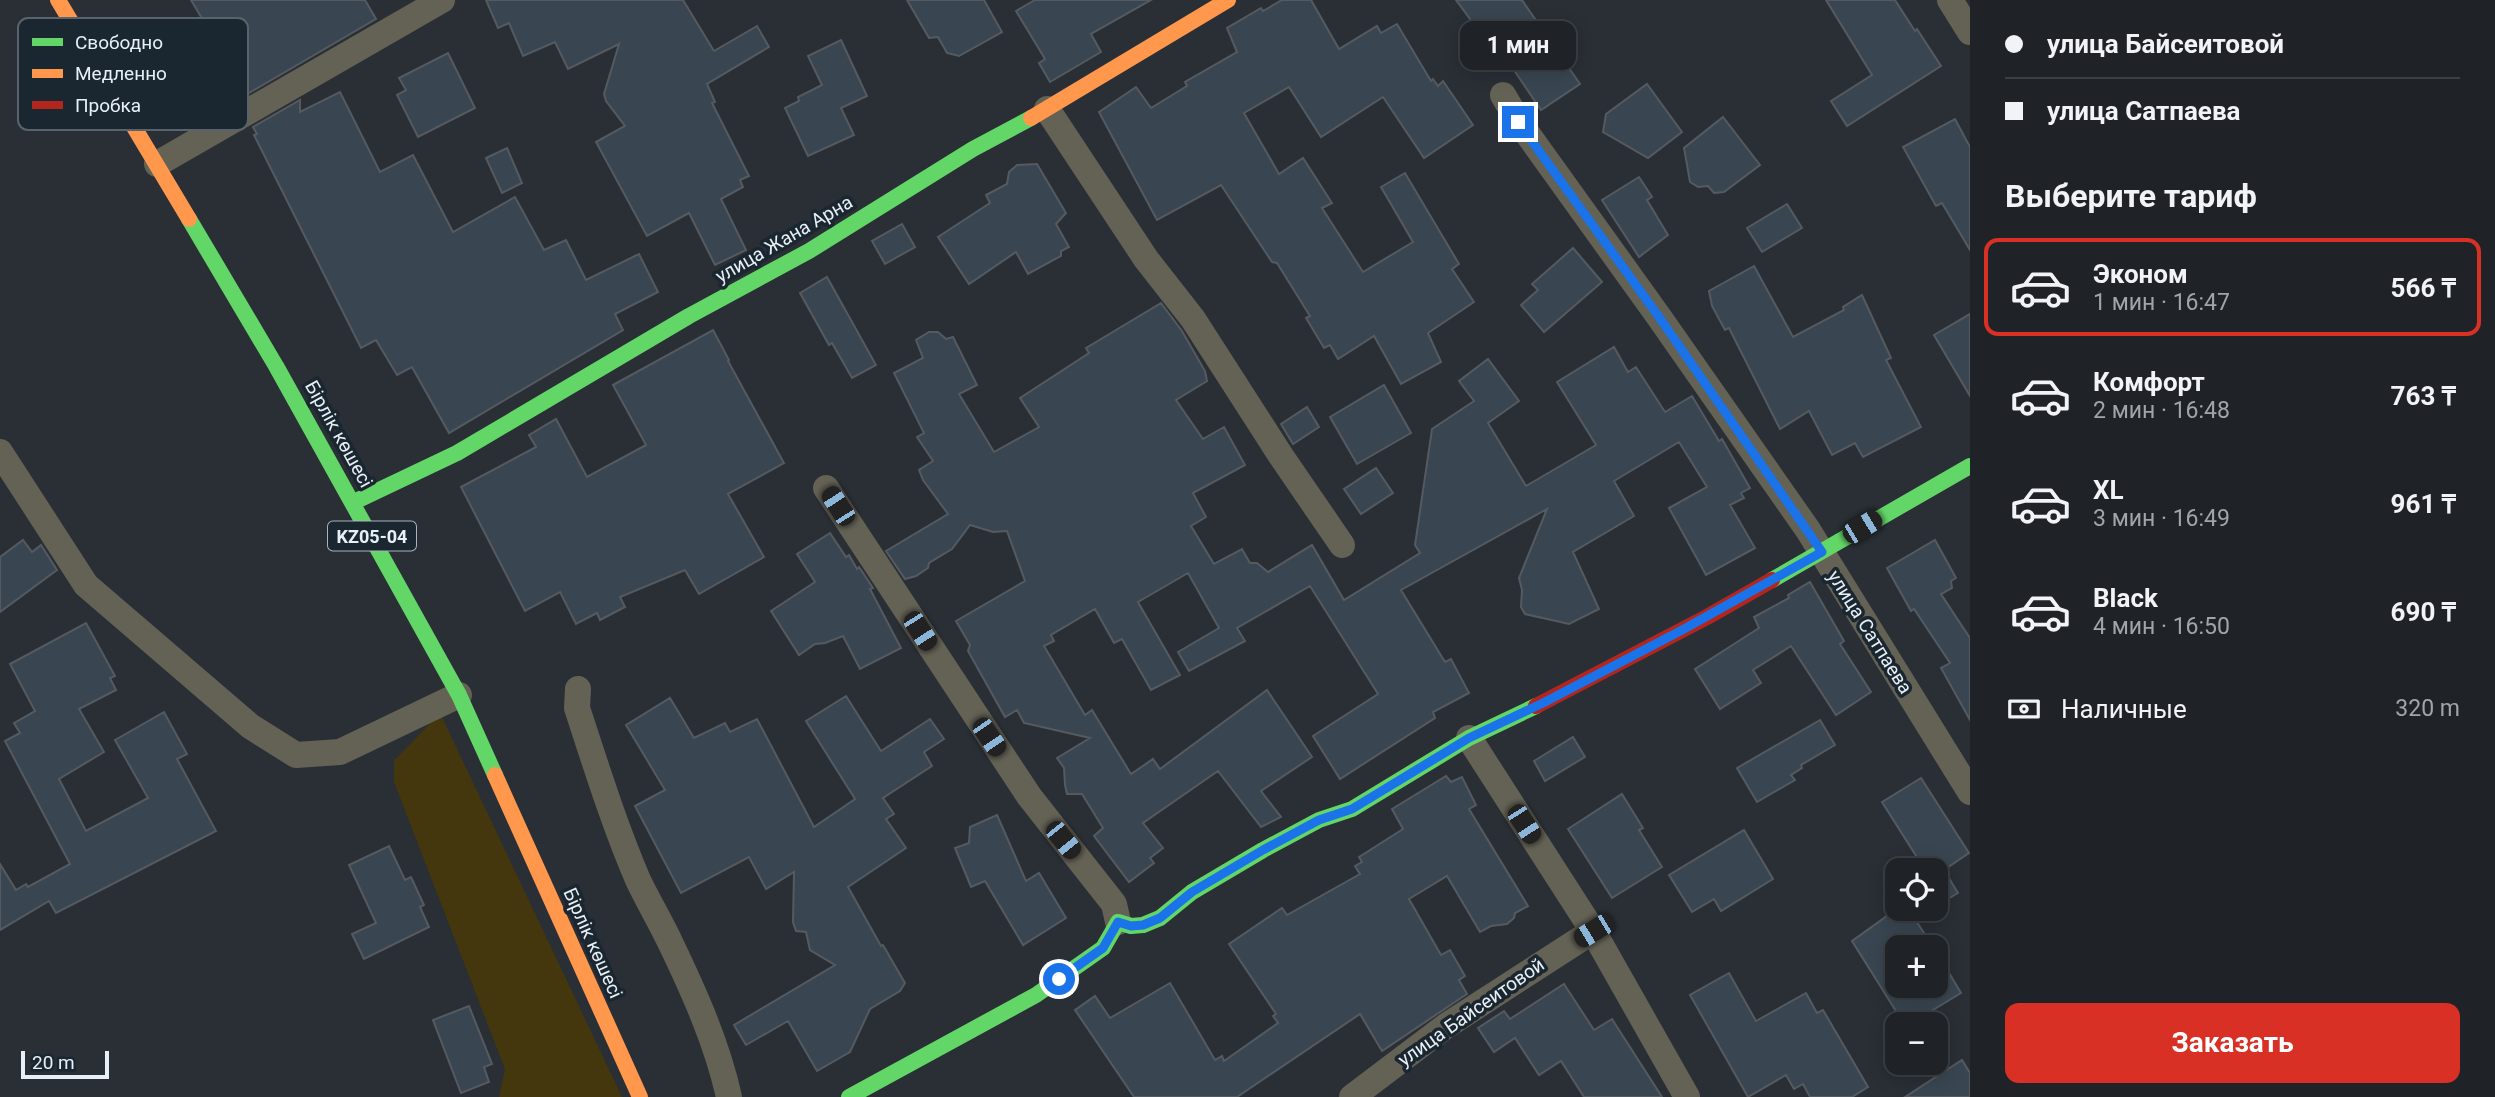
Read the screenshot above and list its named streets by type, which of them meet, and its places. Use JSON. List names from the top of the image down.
{
  "streets": {
    "street": [
      "улица Жана Арна",
      "Бірлік көшесі",
      "KZ05-04",
      "улица Сатпаева",
      "улица Байсеитовой"
    ]
  },
  "crossings": [
    ["улица Жана Арна", "Бірлік көшесі"]
  ],
  "legend": ["Свободно", "Медленно", "Пробка"],
  "scale_bar": "20 m",
  "page": {
    "banner": ["улица Байсеитовой", "улица Сатпаева"],
    "bubble": "1 мин",
    "heading": "Выберите тариф",
    "list": [
      {
        "name": "Эконом",
        "note": "1 мин · 16:47",
        "value": "566 ₸"
      },
      {
        "name": "Комфорт",
        "note": "2 мин · 16:48",
        "value": "763 ₸"
      },
      {
        "name": "XL",
        "note": "3 мин · 16:49",
        "value": "961 ₸"
      },
      {
        "name": "Black",
        "note": "4 мин · 16:50",
        "value": "690 ₸"
      }
    ],
    "pay": ["Наличные", "320 m"],
    "map_buttons": ["+", "−"],
    "buttons": "Заказать",
    "scale": "20 m"
  }
}
